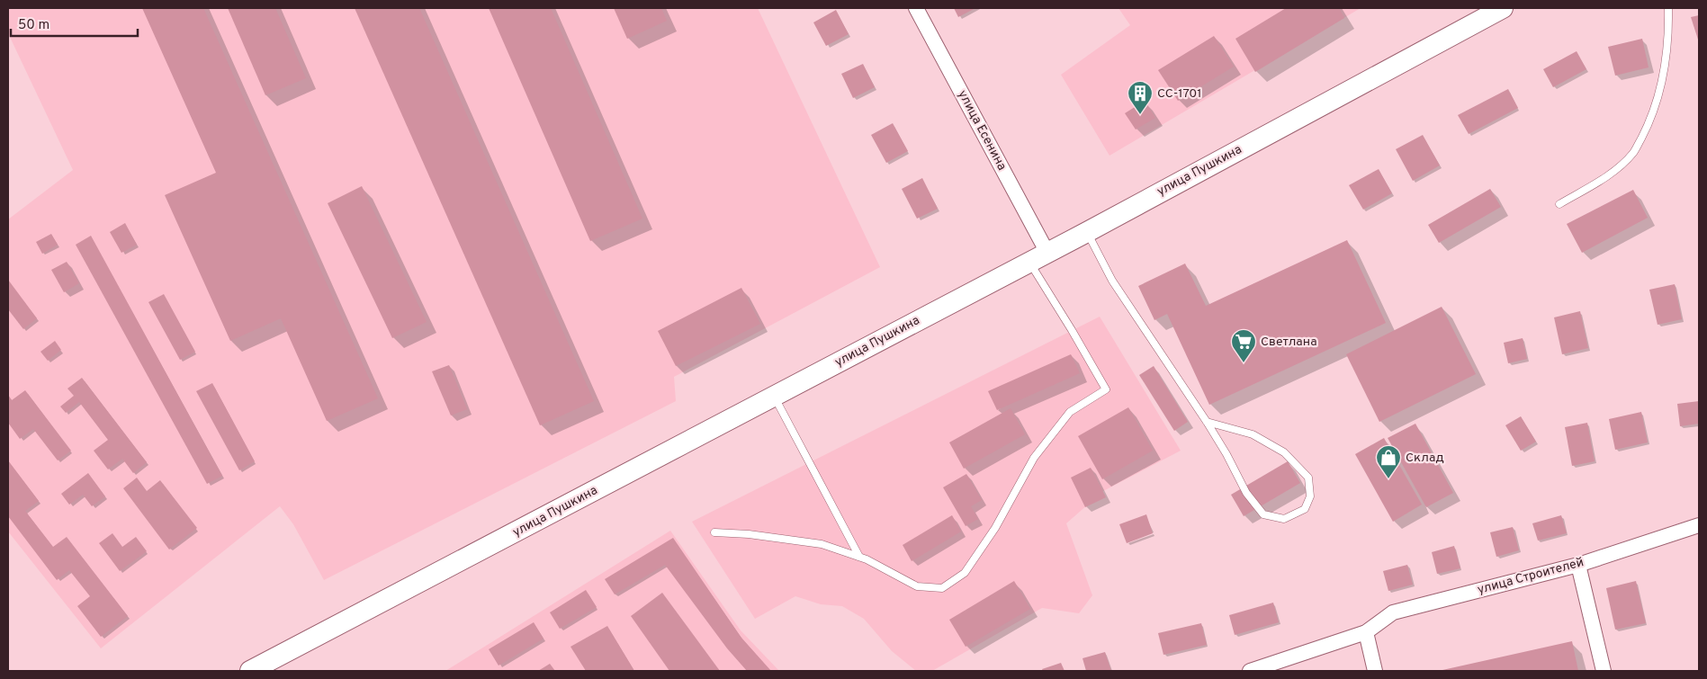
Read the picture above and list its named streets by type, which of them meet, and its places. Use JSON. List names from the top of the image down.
{
  "streets": {
    "main road": ["улица Пушкина"],
    "street": ["улица Есенина", "улица Строителей"]
  },
  "crossings": [
    ["улица Есенина", "улица Пушкина"]
  ],
  "places": {
    "building": ["СС-1701"],
    "supermarket": ["Светлана"],
    "shop": ["Склад"]
  },
  "scale_bar": "50 m"
}
